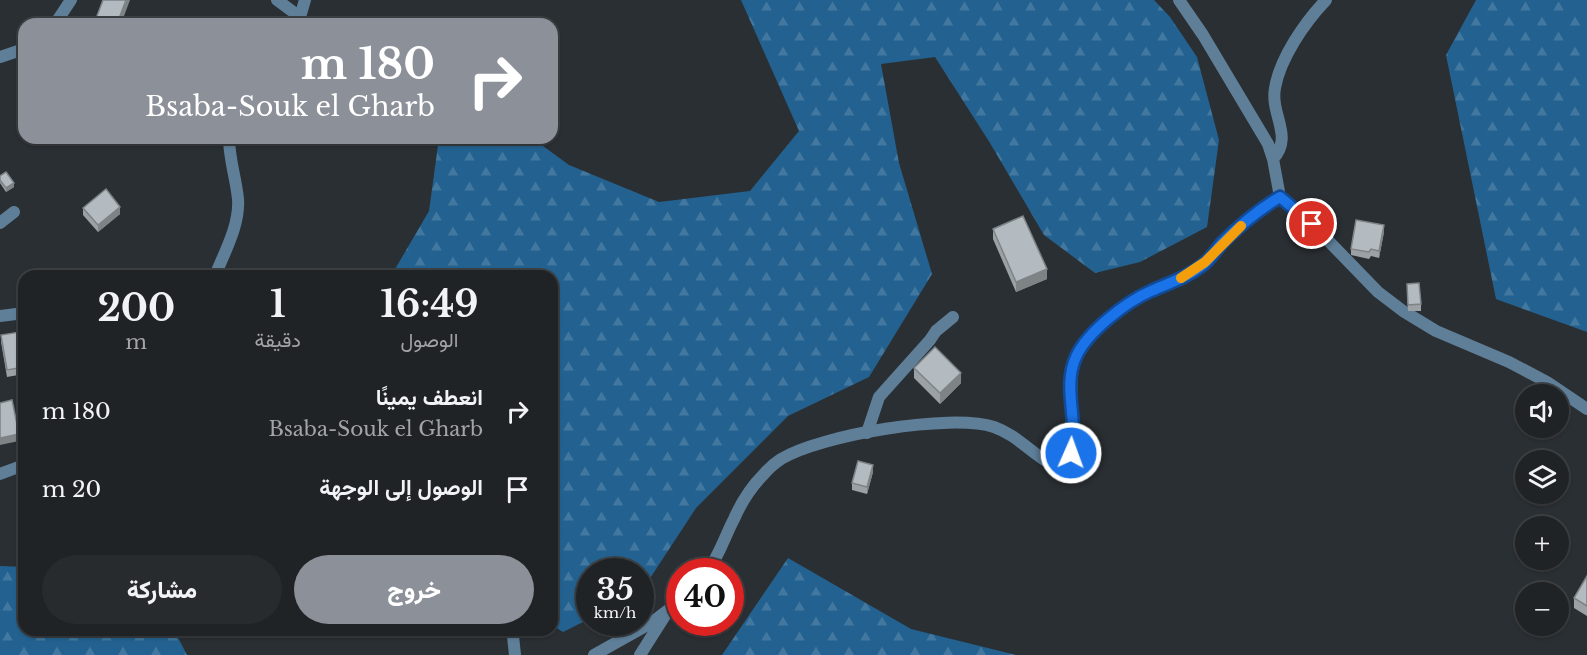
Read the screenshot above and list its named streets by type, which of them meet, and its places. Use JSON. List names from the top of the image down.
{
  "page": {
    "turn": ["180 m", "Bsaba-Souk el Gharb"],
    "eta": [
      "16:49",
      "الوصول",
      "1",
      "دقيقة",
      "200",
      "m"
    ],
    "list": [
      {
        "name": "انعطف يمينًا",
        "note": "Bsaba-Souk el Gharb",
        "value": "180 m"
      },
      {
        "name": "الوصول إلى الوجهة",
        "value": "20 m"
      }
    ],
    "map_buttons": ["+", "−"],
    "buttons": ["خروج", "مشاركة"],
    "speed": "35 km/h",
    "limit": "40"
  }
}
